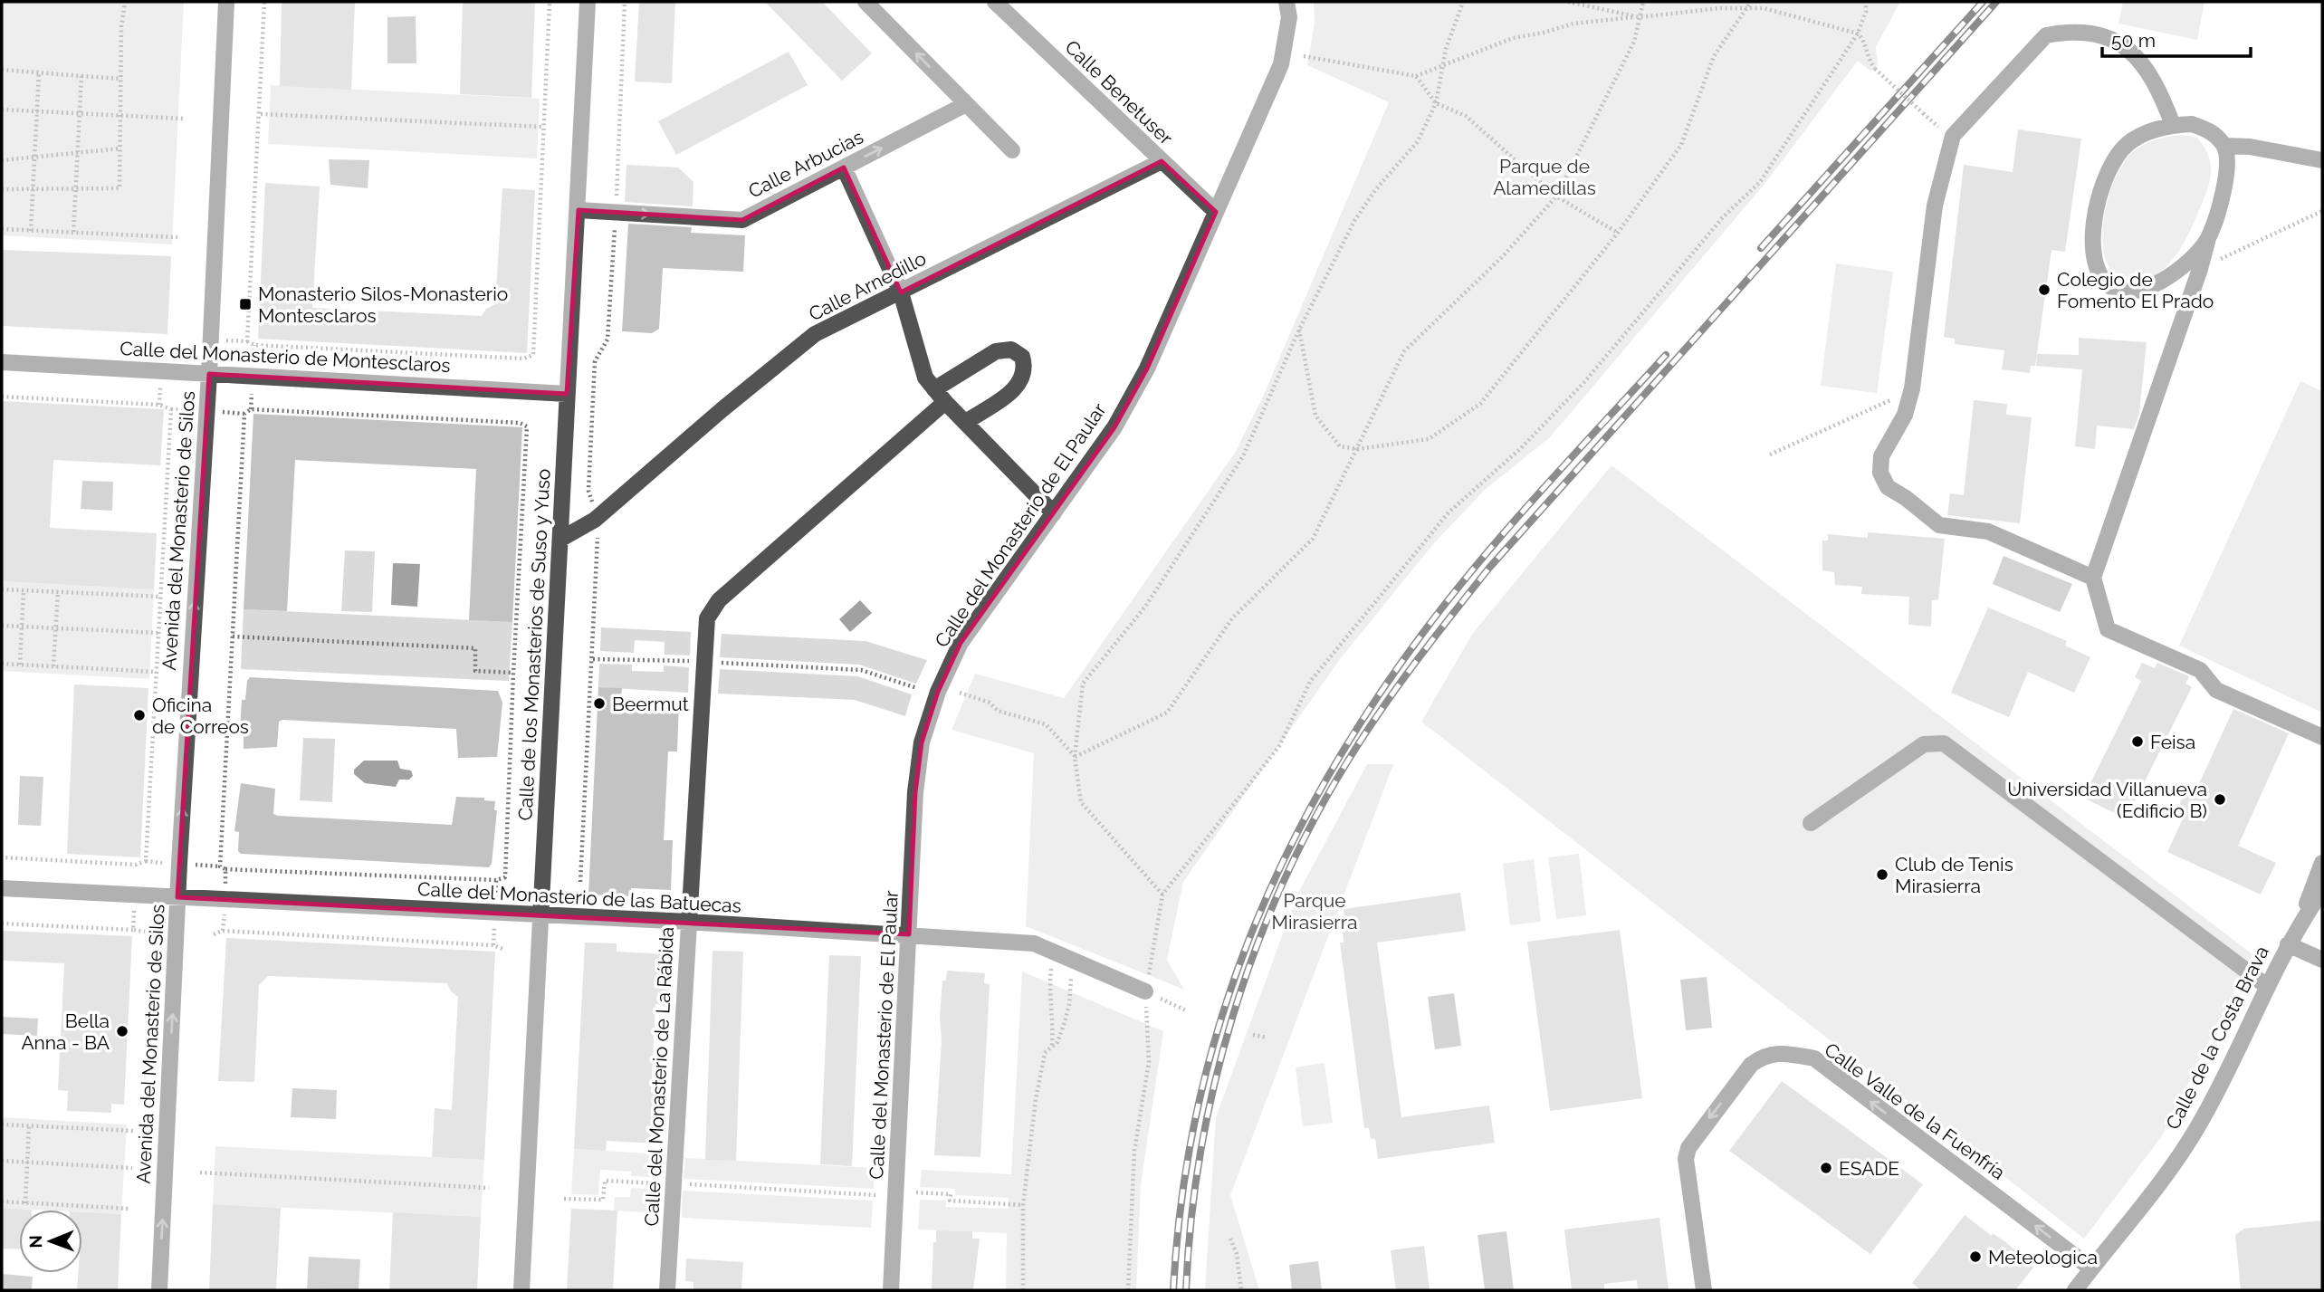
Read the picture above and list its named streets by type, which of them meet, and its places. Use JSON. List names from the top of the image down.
{
  "streets": {
    "street": [
      "Calle Benetuser",
      "Calle Arbucias",
      "Calle Arnedillo",
      "Calle del Monasterio de Montesclaros",
      "Calle del Monasterio de El Paular",
      "Avenida del Monasterio de Silos",
      "Calle de los Monasterios de Suso y Yuso",
      "Calle del Monasterio de las Batuecas",
      "Calle de la Costa Brava",
      "Calle del Monasterio de La Rábida",
      "Calle Valle de la Fuenfría"
    ]
  },
  "crossings": [
    ["Calle Benetuser", "Calle Arnedillo"],
    ["Calle Benetuser", "Calle del Monasterio de El Paular"],
    ["Calle Arbucias", "Calle de los Monasterios de Suso y Yuso"],
    ["Calle Arnedillo", "Calle de los Monasterios de Suso y Yuso"],
    ["Calle del Monasterio de Montesclaros", "Avenida del Monasterio de Silos"],
    ["Calle del Monasterio de Montesclaros", "Calle de los Monasterios de Suso y Yuso"],
    ["Calle del Monasterio de El Paular", "Calle del Monasterio de las Batuecas"],
    ["Avenida del Monasterio de Silos", "Calle del Monasterio de las Batuecas"],
    ["Calle de los Monasterios de Suso y Yuso", "Calle del Monasterio de las Batuecas"],
    ["Calle del Monasterio de las Batuecas", "Calle del Monasterio de La Rábida"],
    ["Calle de la Costa Brava", "Calle Valle de la Fuenfría"]
  ],
  "one_way": ["Calle Arbucias", "Avenida del Monasterio de Silos"],
  "parks": ["Parque de Alamedillas", "Parque Mirasierra"],
  "places": {
    "other": [
      "Colegio de Fomento El Prado",
      "Beermut",
      "Oficina de Correos",
      "Feisa",
      "Universidad Villanueva (Edificio B)",
      "Club de Tenis Mirasierra",
      "Bella Anna - BA",
      "ESADE",
      "Meteologica"
    ],
    "transit": ["Monasterio Silos-Monasterio Montesclaros"]
  },
  "scale_bar": "50 m",
  "north": "left"
}
